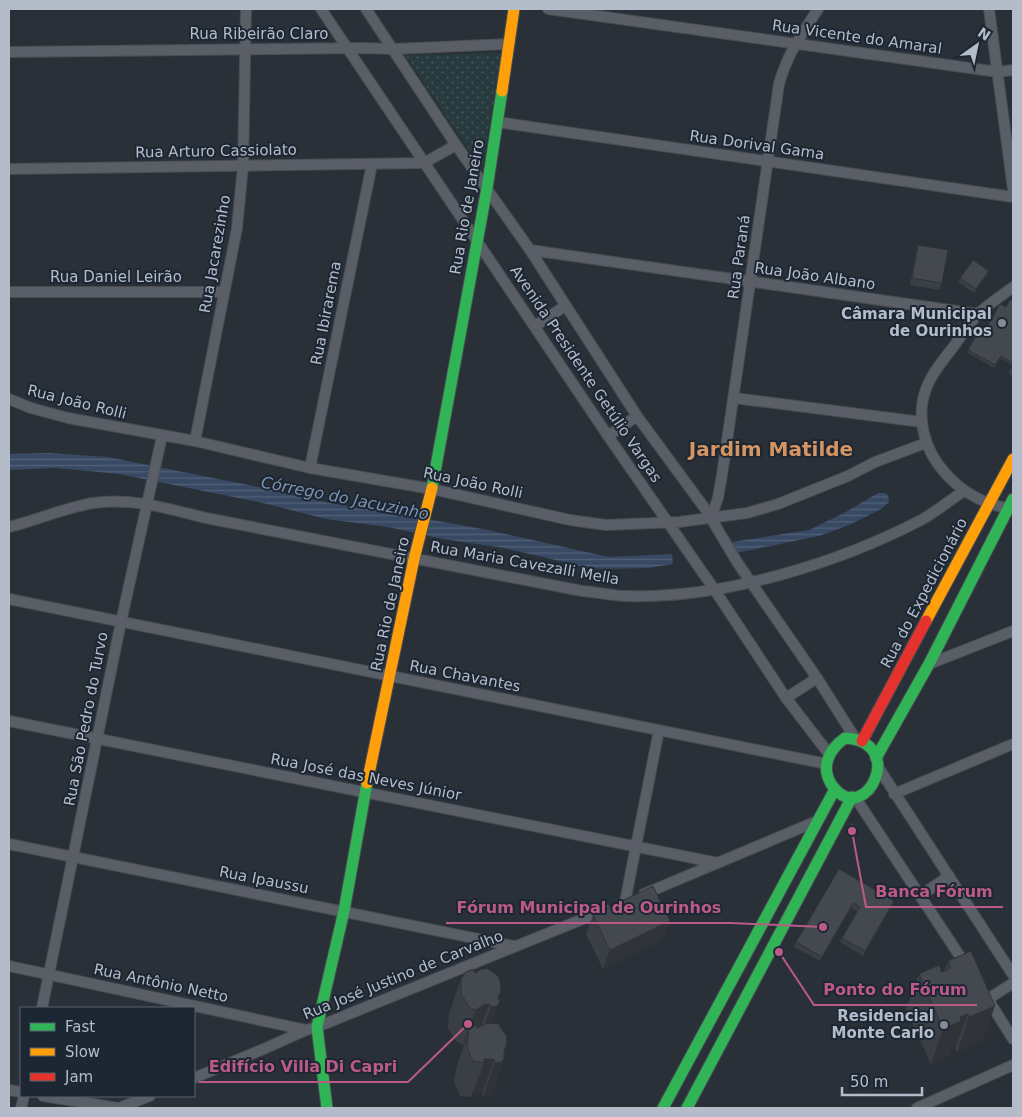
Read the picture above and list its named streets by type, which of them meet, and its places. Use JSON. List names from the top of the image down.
{
  "streets": {
    "main road": ["Rua Rio de Janeiro", "Rua do Expedicionário"],
    "street": [
      "Rua Ribeirão Claro",
      "Rua Vicente do Amaral",
      "Rua Dorival Gama",
      "Rua Arturo Cassiolato",
      "Rua Jacarezinho",
      "Rua Paraná",
      "Rua João Albano",
      "Rua Daniel Leirão",
      "Rua Ibirarema",
      "Avenida Presidente Getúlio Vargas",
      "Rua João Rolli",
      "Rua Maria Cavezalli Mella",
      "Rua Chavantes",
      "Rua São Pedro do Turvo",
      "Rua José das Neves Júnior",
      "Rua Ipaussu",
      "Rua José Justino de Carvalho",
      "Rua Antônio Netto"
    ]
  },
  "crossings": [
    ["Rua Ribeirão Claro", "Rua Rio de Janeiro"],
    ["Rua Ribeirão Claro", "Rua Jacarezinho"],
    ["Rua Ribeirão Claro", "Avenida Presidente Getúlio Vargas"],
    ["Rua Vicente do Amaral", "Rua Paraná"],
    ["Rua Dorival Gama", "Rua Rio de Janeiro"],
    ["Rua Dorival Gama", "Rua Paraná"],
    ["Rua Arturo Cassiolato", "Rua Jacarezinho"],
    ["Rua Arturo Cassiolato", "Rua Ibirarema"],
    ["Rua Arturo Cassiolato", "Avenida Presidente Getúlio Vargas"],
    ["Rua Rio de Janeiro", "Avenida Presidente Getúlio Vargas"],
    ["Rua Rio de Janeiro", "Rua João Rolli"],
    ["Rua Rio de Janeiro", "Rua Maria Cavezalli Mella"],
    ["Rua Rio de Janeiro", "Rua Chavantes"],
    ["Rua Rio de Janeiro", "Rua José das Neves Júnior"],
    ["Rua Rio de Janeiro", "Rua Ipaussu"],
    ["Rua Rio de Janeiro", "Rua José Justino de Carvalho"],
    ["Rua Rio de Janeiro", "Rua Antônio Netto"],
    ["Rua Jacarezinho", "Rua Daniel Leirão"],
    ["Rua Jacarezinho", "Rua João Rolli"],
    ["Rua Paraná", "Rua João Albano"],
    ["Rua Paraná", "Avenida Presidente Getúlio Vargas"],
    ["Rua Paraná", "Rua João Rolli"],
    ["Rua João Albano", "Avenida Presidente Getúlio Vargas"],
    ["Rua Ibirarema", "Rua João Rolli"],
    ["Avenida Presidente Getúlio Vargas", "Rua João Rolli"],
    ["Avenida Presidente Getúlio Vargas", "Rua Maria Cavezalli Mella"],
    ["Avenida Presidente Getúlio Vargas", "Rua do Expedicionário"],
    ["Avenida Presidente Getúlio Vargas", "Rua Chavantes"],
    ["Rua João Rolli", "Rua São Pedro do Turvo"],
    ["Rua Maria Cavezalli Mella", "Rua São Pedro do Turvo"],
    ["Rua do Expedicionário", "Rua Chavantes"],
    ["Rua Chavantes", "Rua São Pedro do Turvo"],
    ["Rua São Pedro do Turvo", "Rua José das Neves Júnior"],
    ["Rua São Pedro do Turvo", "Rua Ipaussu"],
    ["Rua São Pedro do Turvo", "Rua Antônio Netto"],
    ["Rua José das Neves Júnior", "Rua José Justino de Carvalho"],
    ["Rua Ipaussu", "Rua José Justino de Carvalho"],
    ["Rua José Justino de Carvalho", "Rua Antônio Netto"]
  ],
  "districts": ["Jardim Matilde"],
  "water": ["Córrego do Jacuzinho"],
  "places": [
    "Câmara Municipal de Ourinhos",
    "Banca Fórum",
    "Fórum Municipal de Ourinhos",
    "Ponto do Fórum",
    "Edifício Villa Di Capri",
    "Residencial Monte Carlo"
  ],
  "legend": ["Fast", "Slow", "Jam"],
  "scale_bar": "50 m",
  "north": "top right"
}
